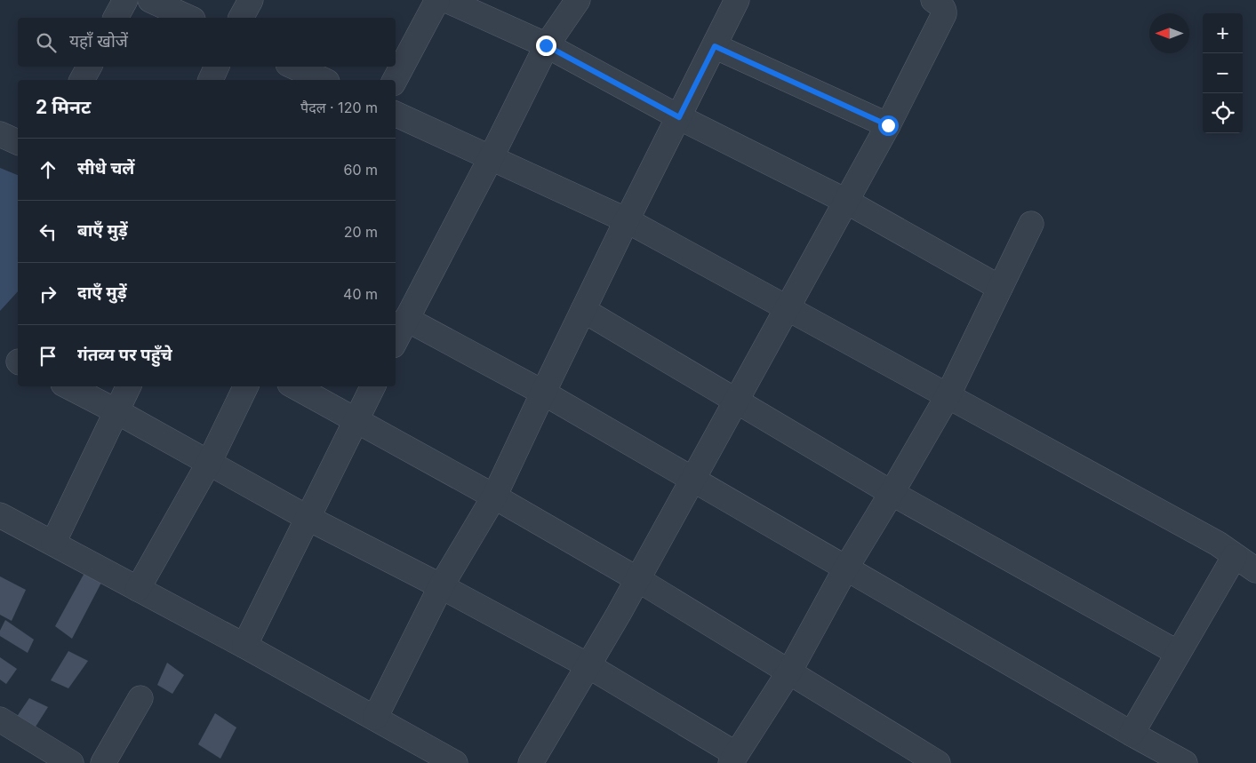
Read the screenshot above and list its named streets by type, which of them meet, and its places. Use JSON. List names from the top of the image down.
{
  "north": "left",
  "page": {
    "map_buttons": ["+", "−"],
    "search": "यहाँ खोजें",
    "heading": ["2 मिनट", "पैदल · 120 m"],
    "list": [
      ["सीधे चलें", "60 m"],
      ["बाएँ मुड़ें", "20 m"],
      ["दाएँ मुड़ें", "40 m"],
      "गंतव्य पर पहुँचे"
    ]
  }
}
